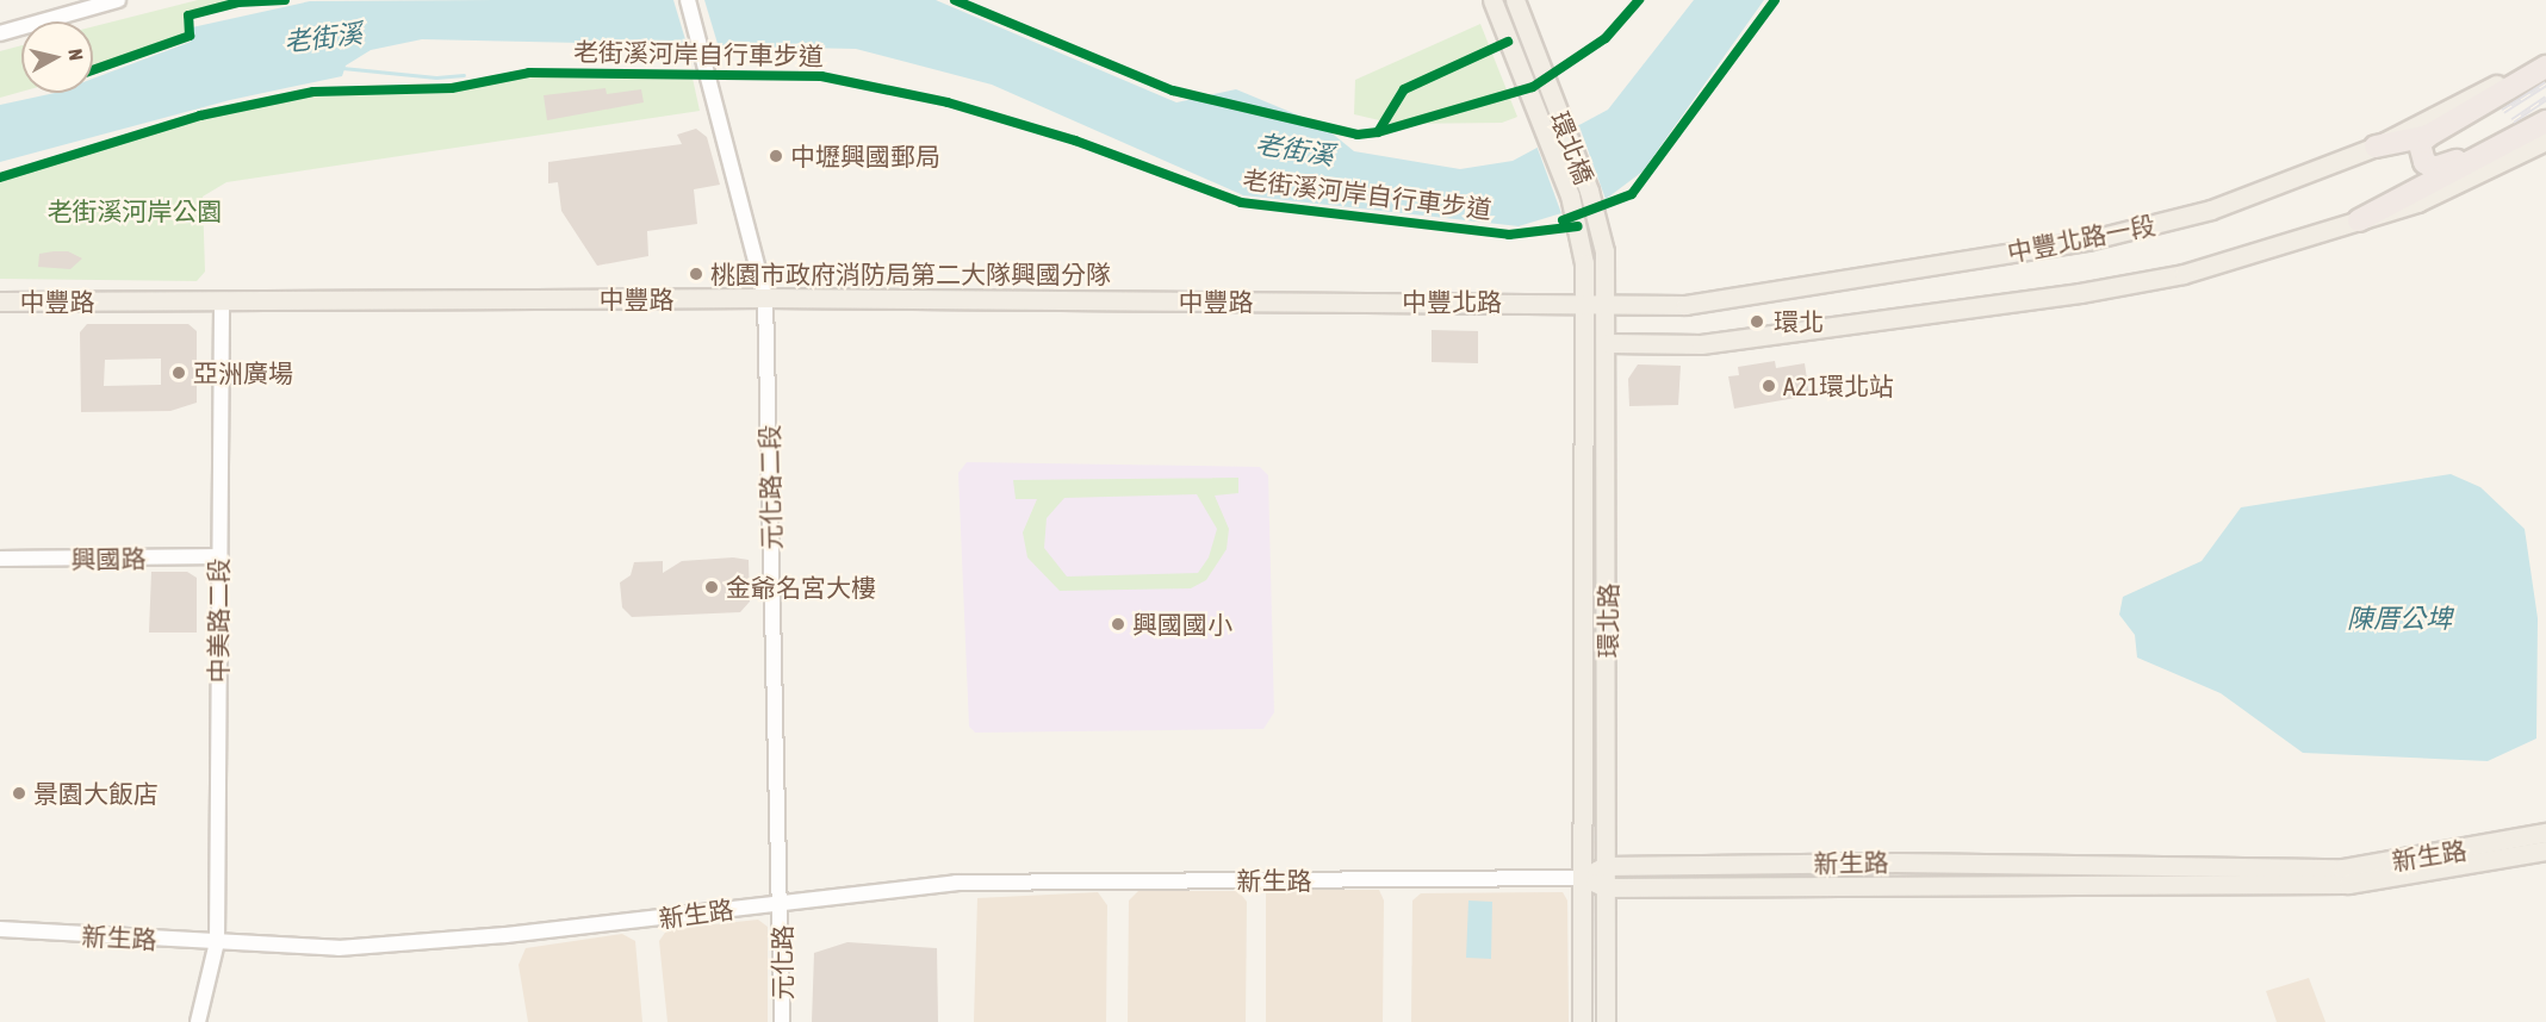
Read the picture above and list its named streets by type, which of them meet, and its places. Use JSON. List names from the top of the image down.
{
  "streets": {
    "main road": [
      "環北橋",
      "中豐北路一段",
      "中豐路",
      "中豐北路",
      "環北路",
      "新生路"
    ],
    "street": [
      "元化路二段",
      "興國路",
      "中美路二段",
      "元化路"
    ],
    "cycle path": ["老街溪河岸自行車步道"]
  },
  "crossings": [
    ["環北橋", "環北路"],
    ["中豐北路一段", "中豐北路"],
    ["中豐北路一段", "環北路"],
    ["中豐路", "中豐北路"],
    ["中豐路", "元化路二段"],
    ["中豐路", "中美路二段"],
    ["中豐北路", "環北路"],
    ["元化路二段", "新生路"],
    ["元化路二段", "元化路"],
    ["興國路", "中美路二段"],
    ["中美路二段", "新生路"],
    ["環北路", "新生路"],
    ["新生路", "元化路"]
  ],
  "water": ["老街溪", "陳厝公埤"],
  "parks": ["老街溪河岸公園"],
  "places": [
    "中壢興國郵局",
    "桃園市政府消防局第二大隊興國分隊",
    "環北",
    "亞洲廣場",
    "A21環北站",
    "金爺名宮大樓",
    "興國國小",
    "景園大飯店"
  ],
  "north": "right"
}
